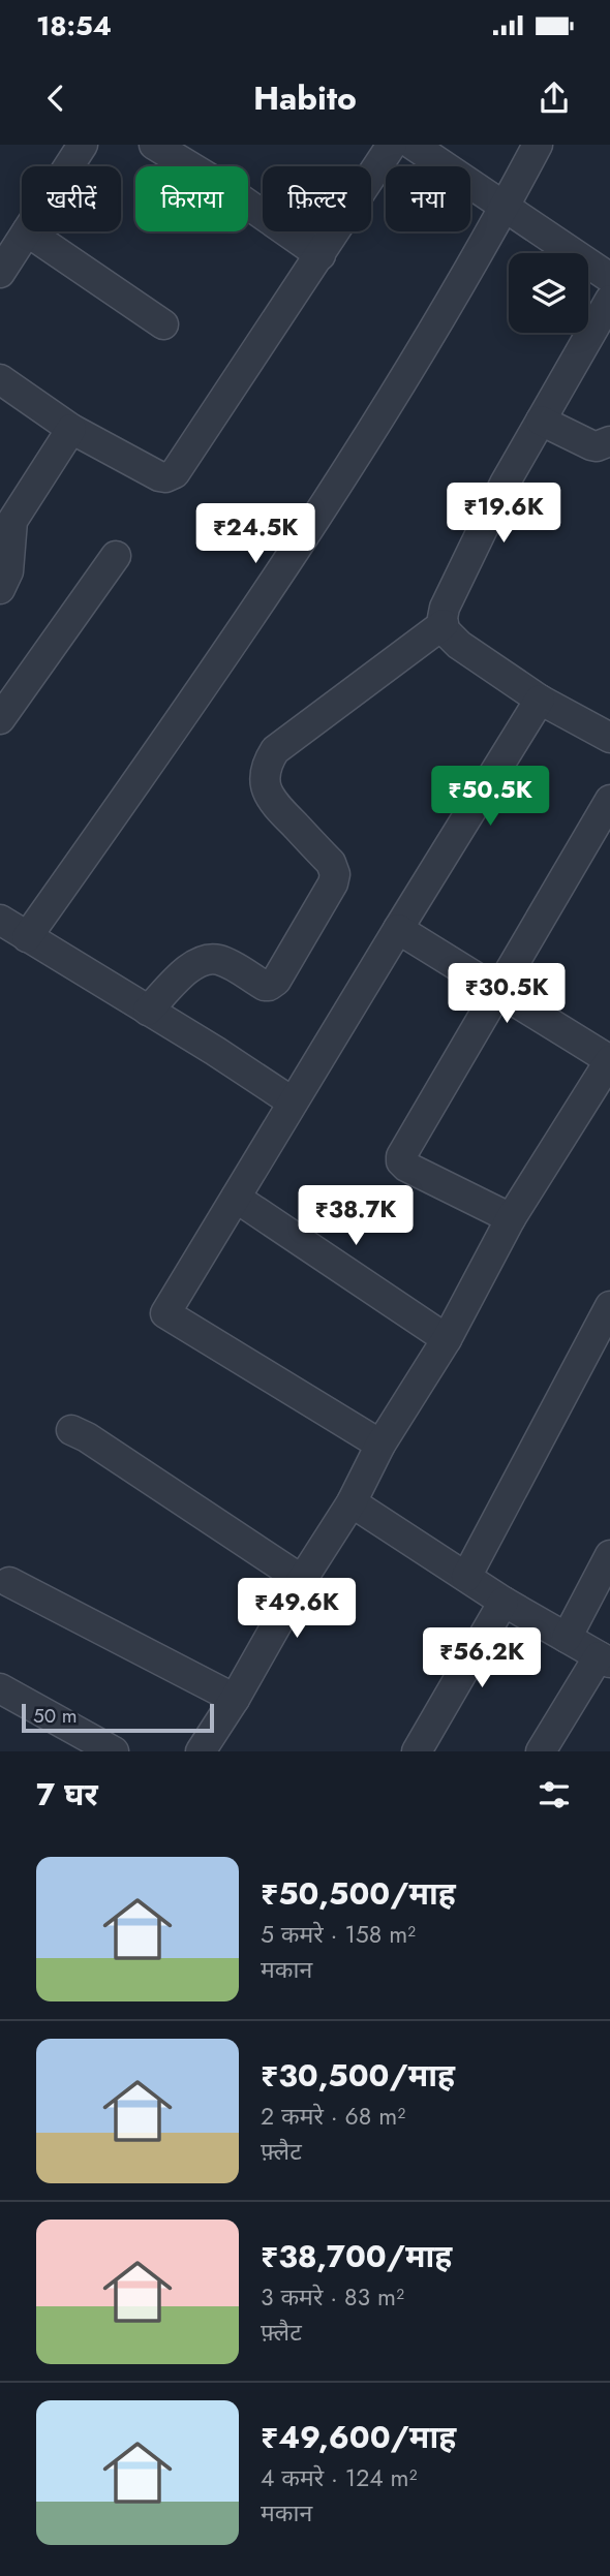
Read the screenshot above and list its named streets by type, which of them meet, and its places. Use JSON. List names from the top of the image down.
{
  "scale_bar": "50 m",
  "page": {
    "status": "18:54",
    "header": "Habito",
    "chip": [
      "खरीदें",
      "किराया",
      "फ़िल्टर",
      "नया"
    ],
    "price": [
      "₹19.6K",
      "₹24.5K",
      "₹50.5K",
      "₹30.5K",
      "₹38.7K",
      "₹49.6K",
      "₹56.2K"
    ],
    "scale": "50 m",
    "heading": "7 घर",
    "list": [
      {
        "name": "₹50,500/माह",
        "note": "5 कमरे · 158 m² · मकान"
      },
      {
        "name": "₹30,500/माह",
        "note": "2 कमरे · 68 m² · फ़्लैट"
      },
      {
        "name": "₹38,700/माह",
        "note": "3 कमरे · 83 m² · फ़्लैट"
      },
      {
        "name": "₹49,600/माह",
        "note": "4 कमरे · 124 m² · मकान"
      }
    ]
  }
}
